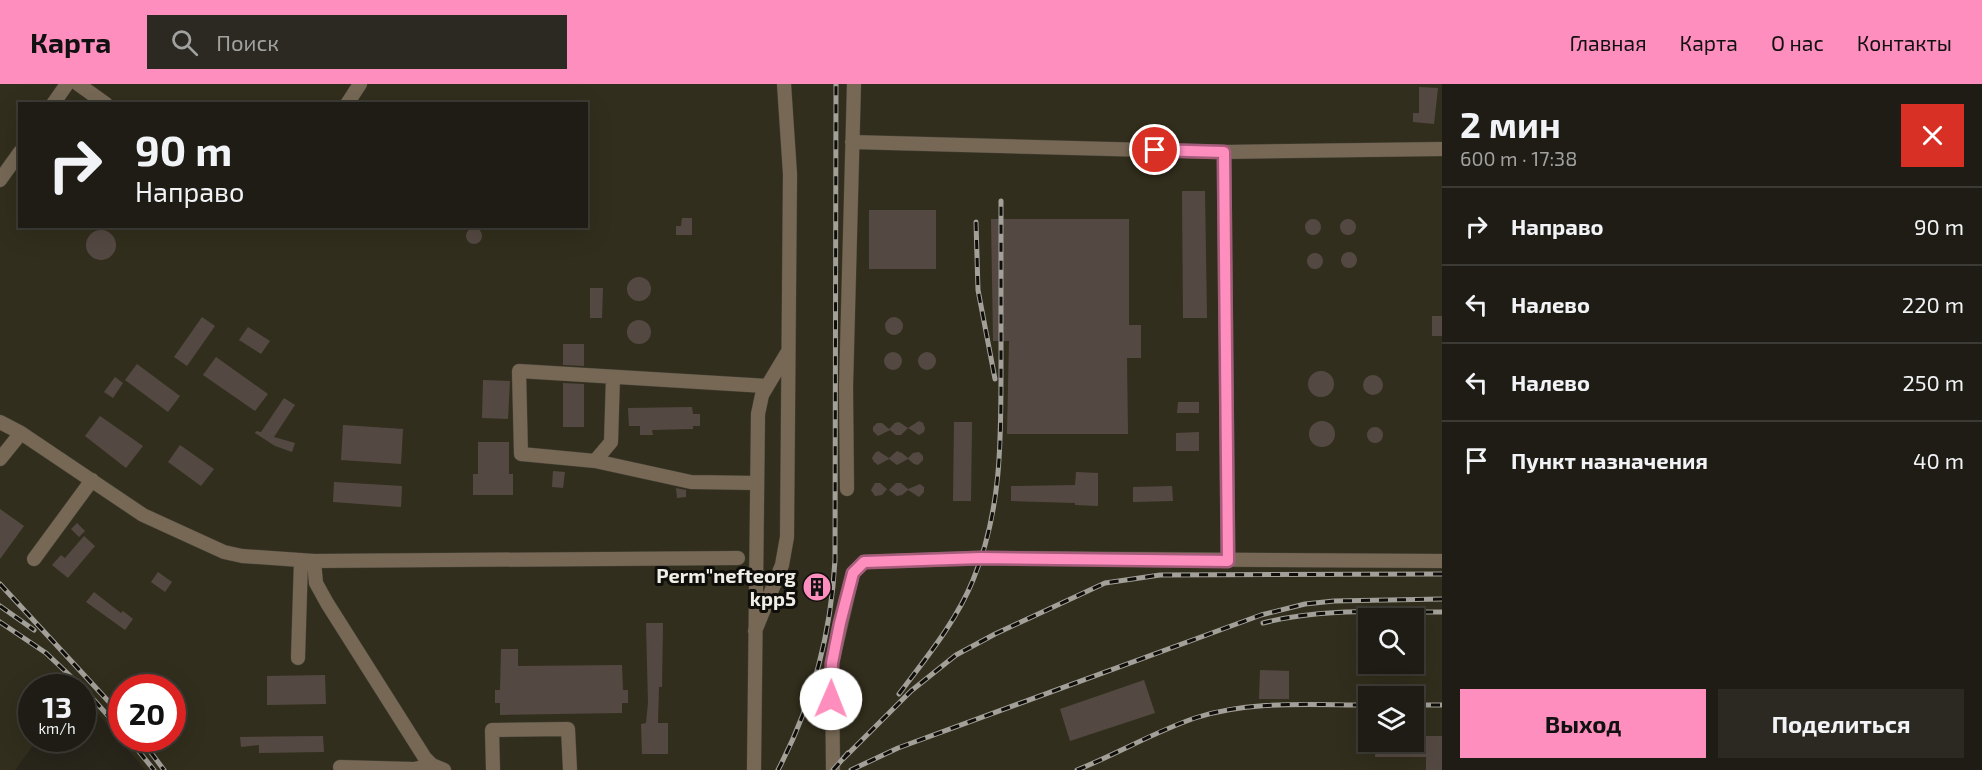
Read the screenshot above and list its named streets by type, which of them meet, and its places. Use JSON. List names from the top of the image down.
{
  "places": {
    "building": ["Perm\"nefteorg kpp5"]
  },
  "page": {
    "header": "Карта",
    "search": "Поиск",
    "nav": [
      "Главная",
      "Карта",
      "О нас",
      "Контакты"
    ],
    "heading": ["2 мин", "600 m · 17:38"],
    "turn": ["90 m", "Направо"],
    "list": [
      {
        "name": "Направо",
        "value": "90 m"
      },
      {
        "name": "Налево",
        "value": "220 m"
      },
      {
        "name": "Налево",
        "value": "250 m"
      },
      {
        "name": "Пункт назначения",
        "value": "40 m"
      }
    ],
    "speed": "13 km/h",
    "limit": "20",
    "buttons": ["Выход", "Поделиться"]
  }
}
